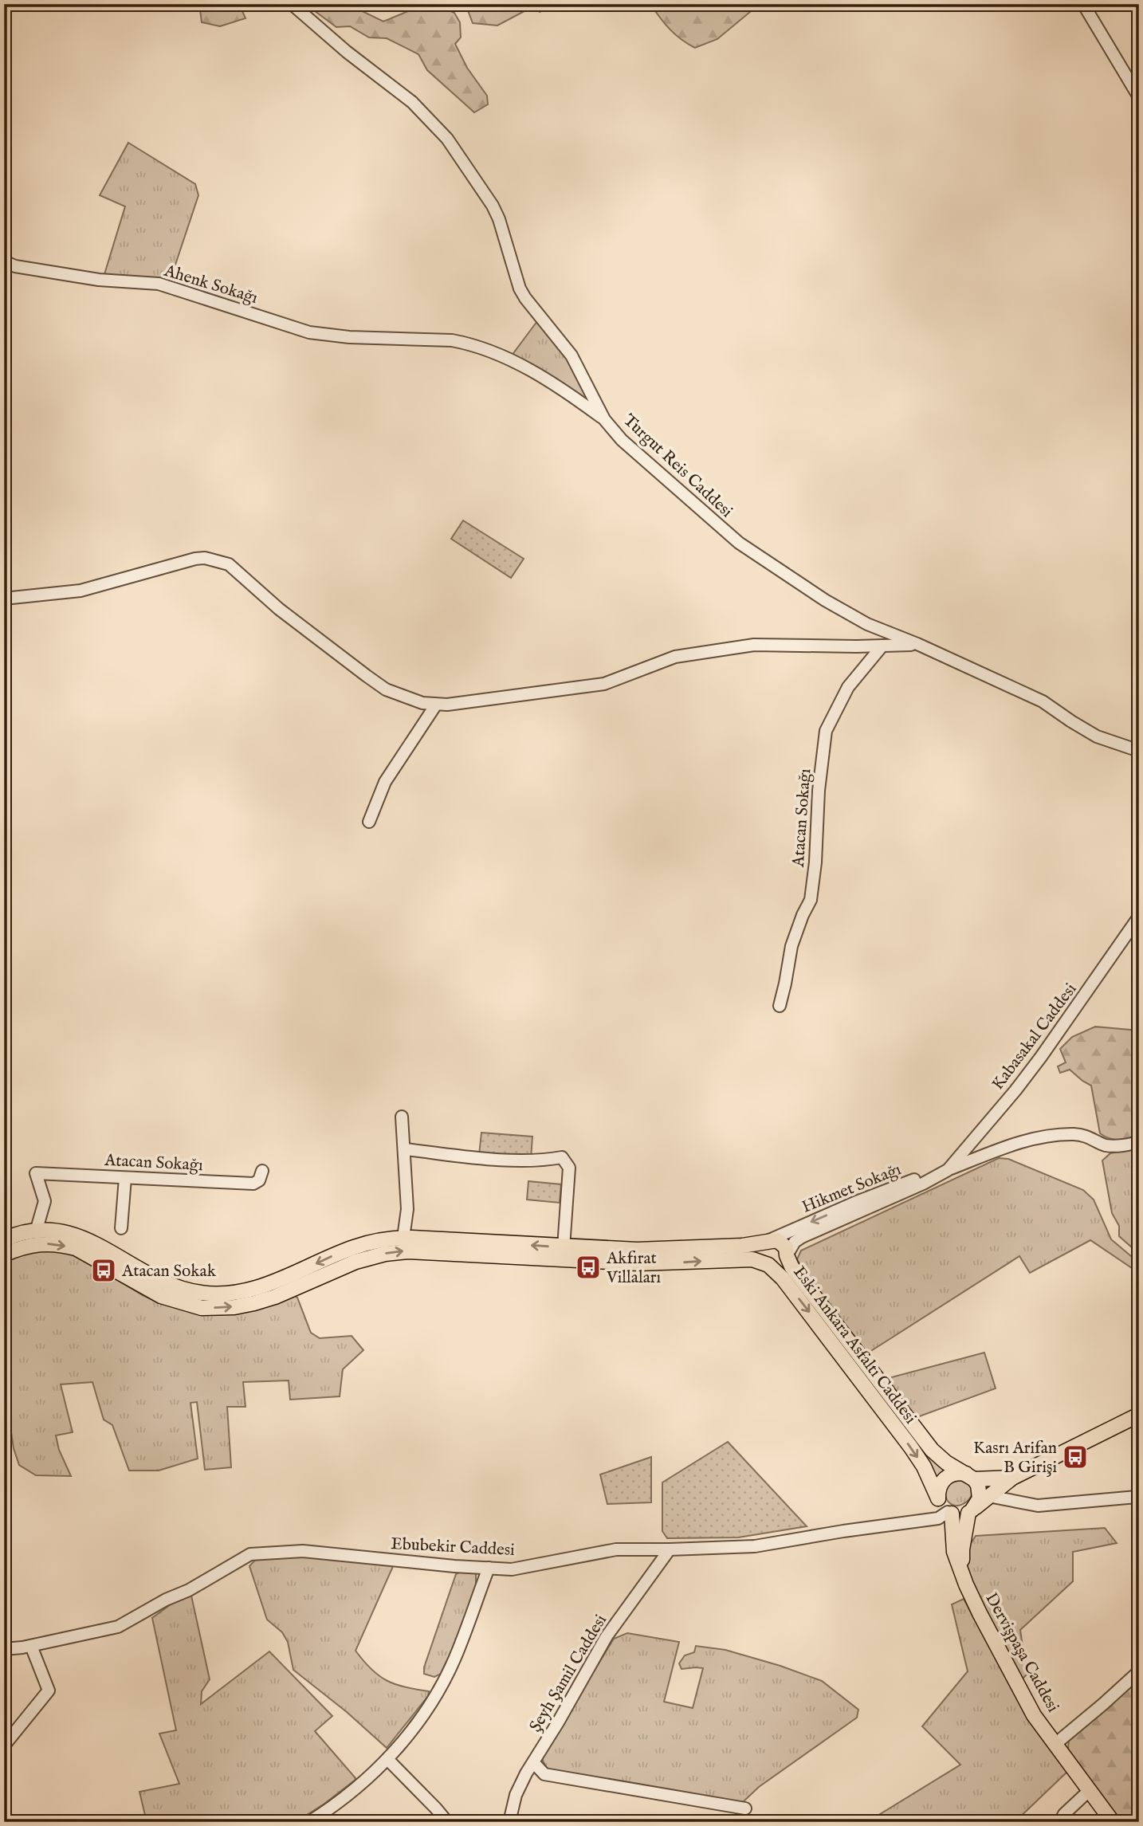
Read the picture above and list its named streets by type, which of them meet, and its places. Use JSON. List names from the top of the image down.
{
  "streets": {
    "main road": ["Eski Ankara Asfaltı Caddesi", "Dervişpaşa Caddesi"],
    "street": [
      "Ahenk Sokağı",
      "Turgut Reis Caddesi",
      "Atacan Sokağı",
      "Kabasakal Caddesi",
      "Hikmet Sokağı",
      "Ebubekir Caddesi",
      "Şeyh Şamil Caddesi"
    ]
  },
  "crossings": [
    ["Ahenk Sokağı", "Turgut Reis Caddesi"],
    ["Kabasakal Caddesi", "Hikmet Sokağı"],
    ["Hikmet Sokağı", "Eski Ankara Asfaltı Caddesi"],
    ["Eski Ankara Asfaltı Caddesi", "Ebubekir Caddesi"],
    ["Eski Ankara Asfaltı Caddesi", "Dervişpaşa Caddesi"],
    ["Ebubekir Caddesi", "Dervişpaşa Caddesi"],
    ["Ebubekir Caddesi", "Şeyh Şamil Caddesi"]
  ],
  "places": {
    "bus stop": ["Akfırat Villaları", "Atacan Sokak", "Kasrı Arifan B Girişi"]
  }
}
